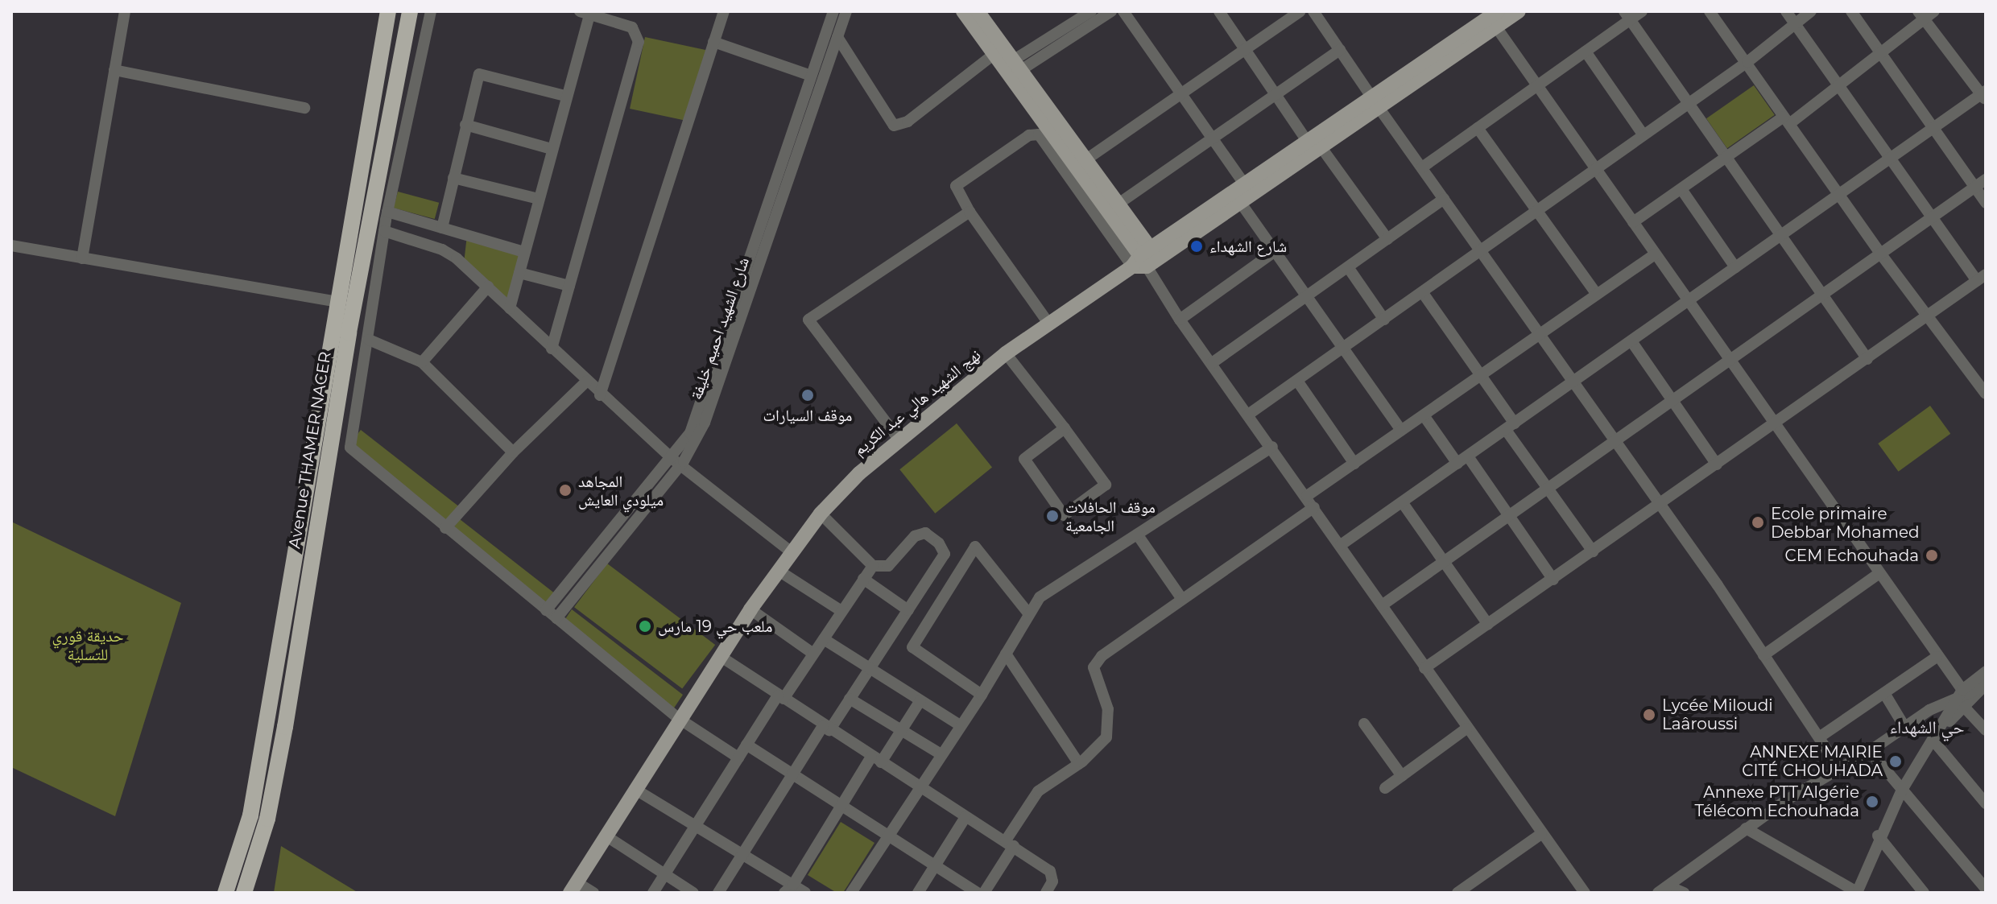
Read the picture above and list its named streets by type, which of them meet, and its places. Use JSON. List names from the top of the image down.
{
  "streets": {
    "highway": ["Avenue THAMER NACER"],
    "main road": ["نهج الشهيد هالي عبد الكريم"],
    "street": ["شارع الشهيد احميم خليفة"]
  },
  "districts": ["حي الشهداء"],
  "parks": ["حديقة قوري للتسلية"],
  "places": [
    "شارع الشهداء",
    "موقف السيارات",
    "المجاهد ميلودي العايش",
    "موقف الحافلات الجامعية",
    "Ecole primaire Debbar Mohamed",
    "CEM Echouhada",
    "ملعب حي 19 مارس",
    "Lycée Miloudi Laâroussi",
    "ANNEXE MAIRIE CITÉ CHOUHADA",
    "Annexe PTT Algérie Télécom Echouhada"
  ]
}
